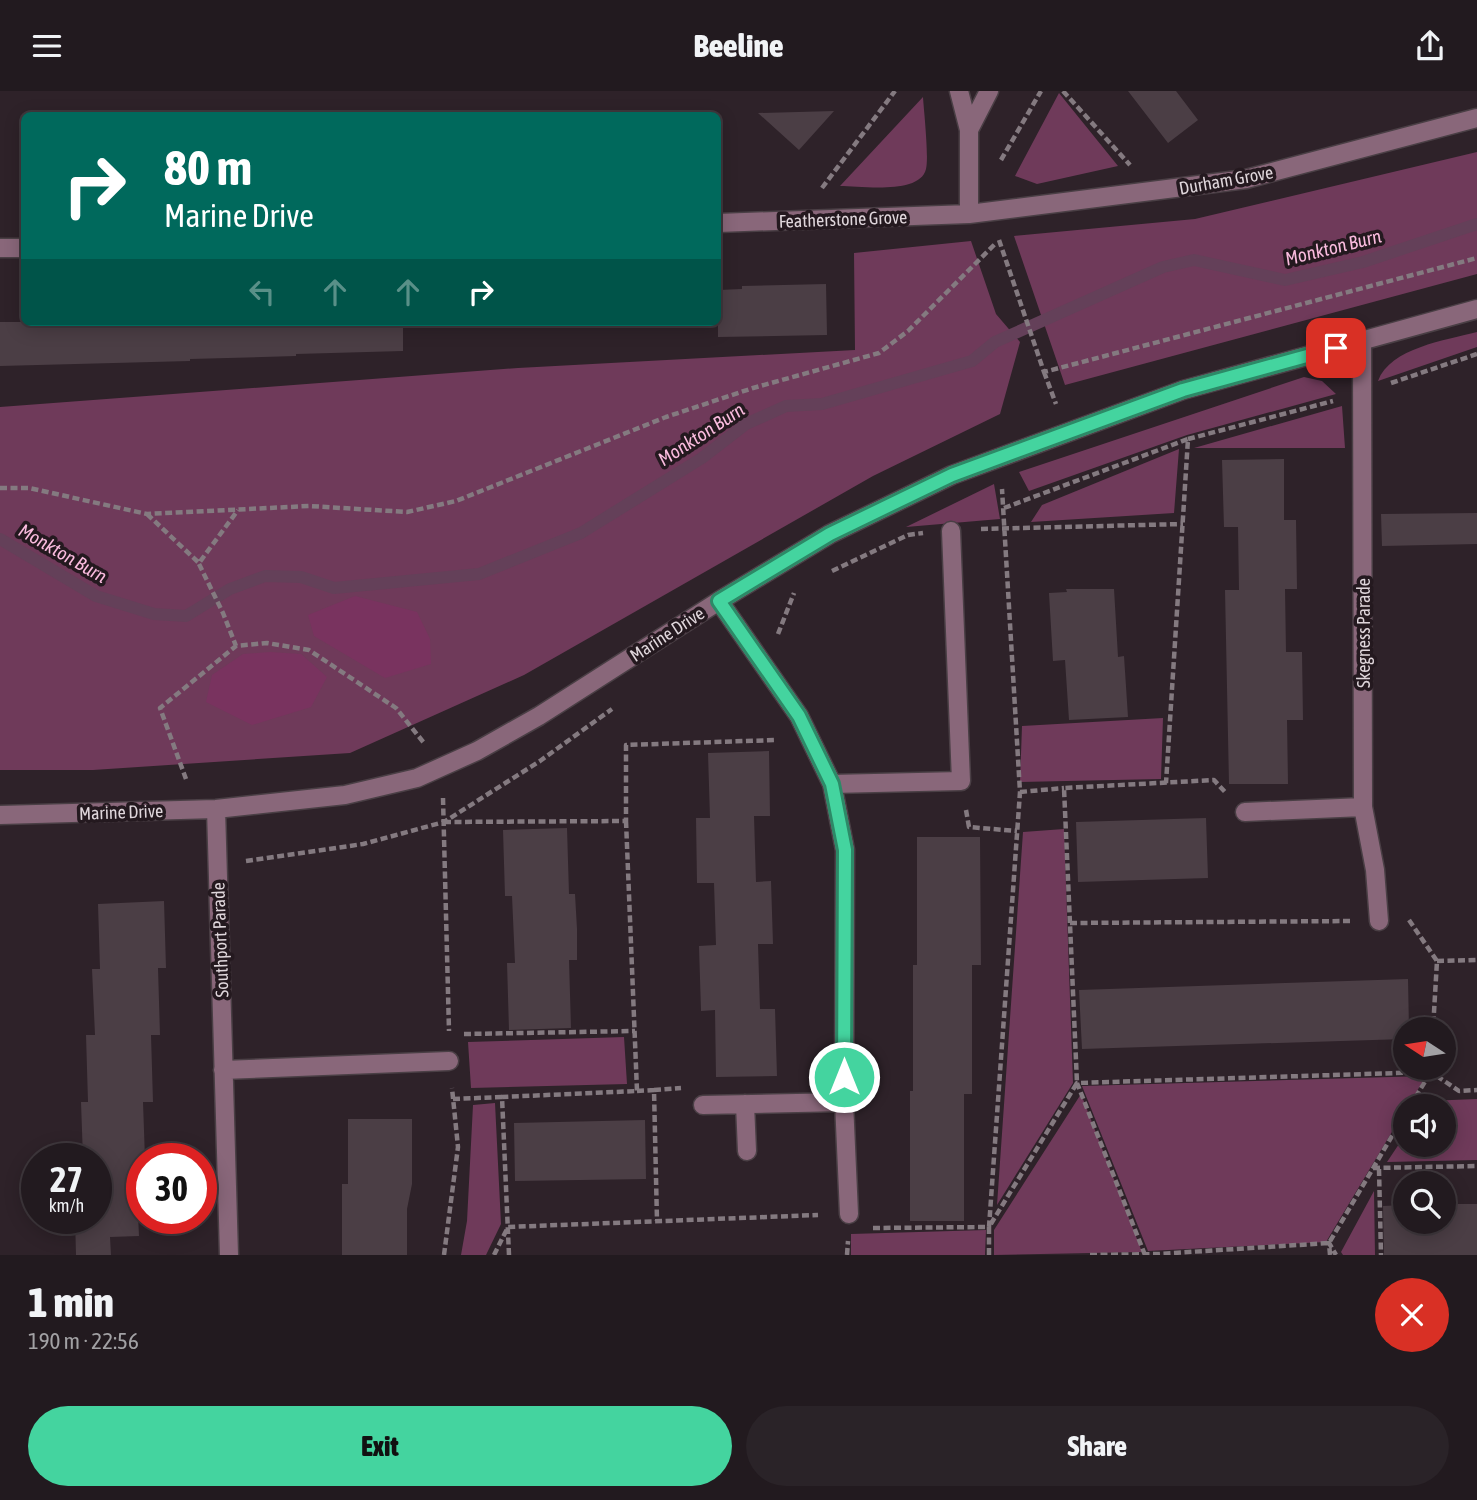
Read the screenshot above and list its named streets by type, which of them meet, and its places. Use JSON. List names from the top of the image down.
{
  "streets": {
    "street": [
      "Durham Grove",
      "Featherstone Grove",
      "Skegness Parade",
      "Marine Drive",
      "Southport Parade"
    ]
  },
  "crossings": [
    ["Durham Grove", "Featherstone Grove"],
    ["Skegness Parade", "Marine Drive"],
    ["Marine Drive", "Southport Parade"]
  ],
  "water": ["Monkton Burn"],
  "north": "left",
  "page": {
    "header": "Beeline",
    "turn": ["80 m", "Marine Drive"],
    "speed": "27 km/h",
    "limit": "30",
    "heading": ["1 min", "190 m · 22:56"],
    "buttons": ["Exit", "Share"]
  }
}
